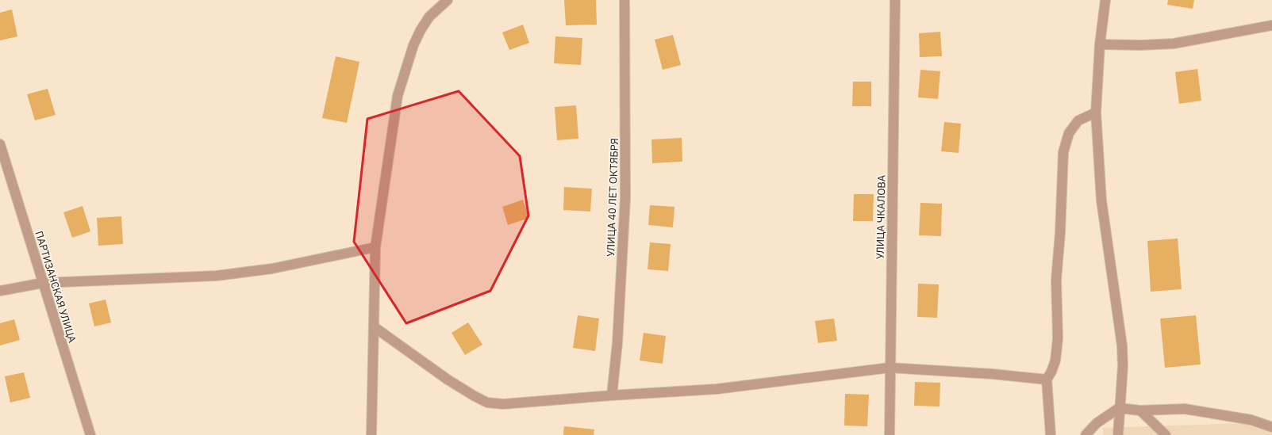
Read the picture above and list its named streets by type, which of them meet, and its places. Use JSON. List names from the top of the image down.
{
  "streets": {
    "street": ["УЛИЦА 40 ЛЕТ ОКТЯБРЯ", "УЛИЦА ЧКАЛОВА", "ПАРТИЗАНСКАЯ УЛИЦА"]
  }
}
